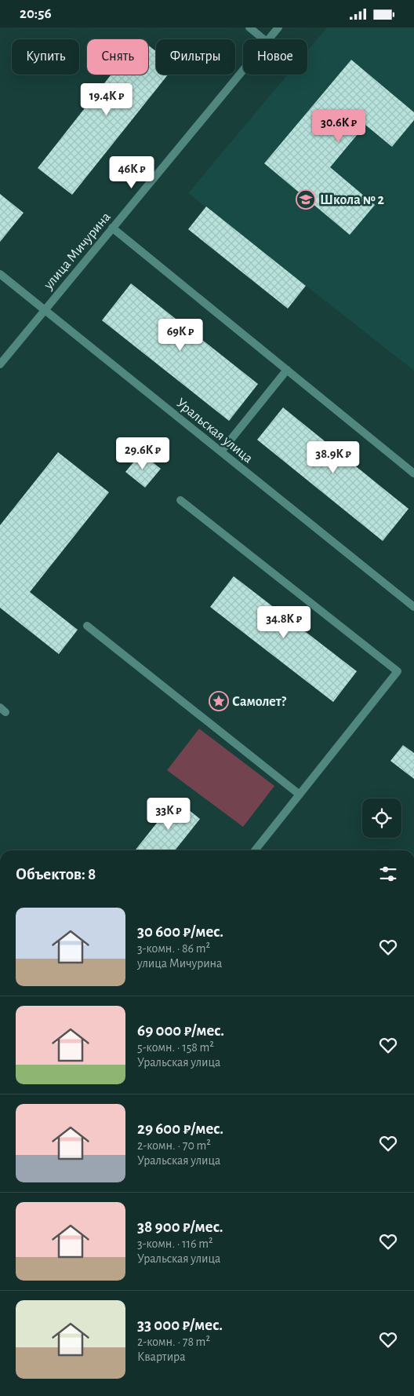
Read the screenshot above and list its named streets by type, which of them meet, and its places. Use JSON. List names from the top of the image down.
{
  "streets": {
    "street": ["улица Мичурина", "Уральская улица"]
  },
  "crossings": [
    ["улица Мичурина", "Уральская улица"]
  ],
  "places": {
    "school or university": ["Школа № 2"],
    "place": ["Самолет?"]
  },
  "page": {
    "status": "20:56",
    "chip": [
      "Купить",
      "Снять",
      "Фильтры",
      "Новое"
    ],
    "price": [
      "19.4K ₽",
      "30.6K ₽",
      "46K ₽",
      "69K ₽",
      "29.6K ₽",
      "38.9K ₽",
      "34.8K ₽",
      "33K ₽"
    ],
    "heading": "Объектов: 8",
    "list": [
      {
        "name": "30 600 ₽/мес.",
        "note": "3-комн. · 86 m² · улица Мичурина"
      },
      {
        "name": "69 000 ₽/мес.",
        "note": "5-комн. · 158 m² · Уральская улица"
      },
      {
        "name": "29 600 ₽/мес.",
        "note": "2-комн. · 70 m² · Уральская улица"
      },
      {
        "name": "38 900 ₽/мес.",
        "note": "3-комн. · 116 m² · Уральская улица"
      },
      {
        "name": "33 000 ₽/мес.",
        "note": "2-комн. · 78 m² · Квартира"
      }
    ]
  }
}
